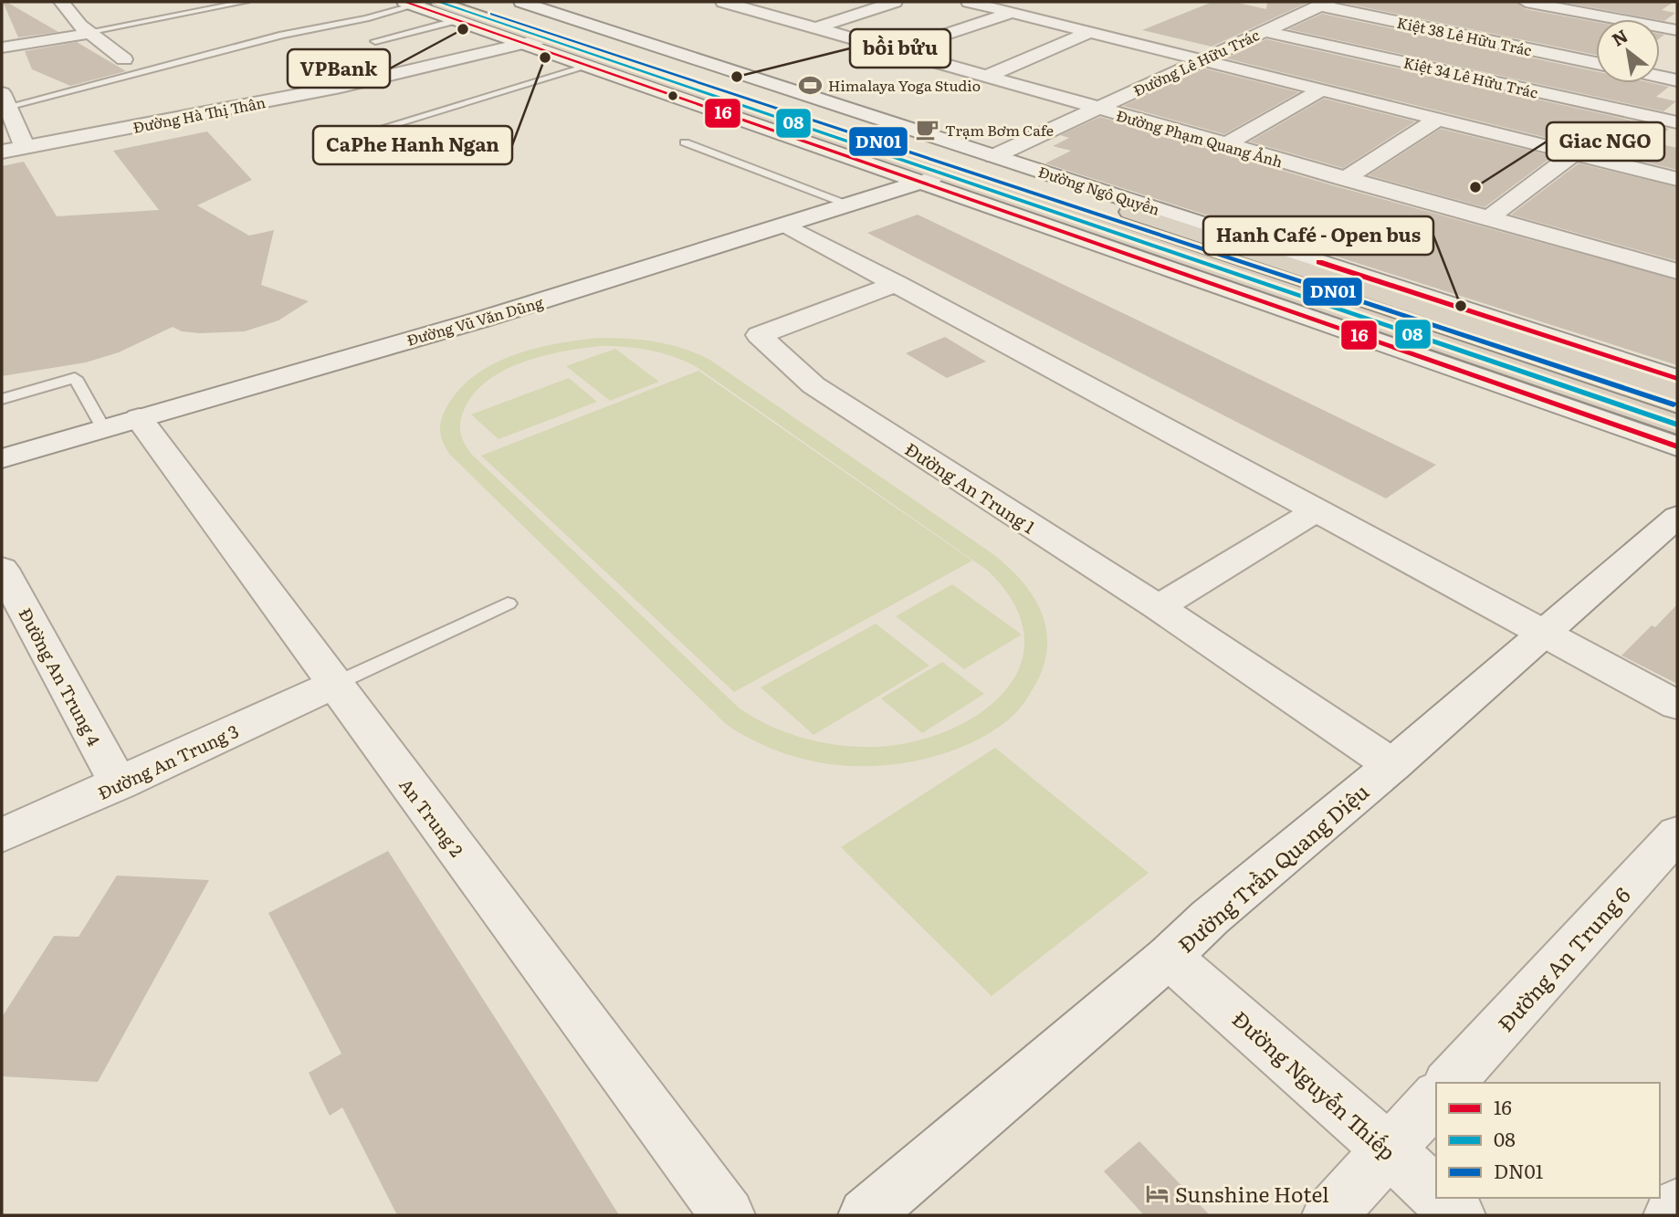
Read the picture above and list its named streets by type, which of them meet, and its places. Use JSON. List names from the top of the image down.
{
  "streets": {
    "highway": ["Đường Ngô Quyền"],
    "street": [
      "Kiệt 38 Lê Hữu Trác",
      "Đường Lê Hữu Trác",
      "Kiệt 34 Lê Hữu Trác",
      "Đường Hà Thị Thân",
      "Đường Phạm Quang Ảnh",
      "Đường Vũ Văn Dũng",
      "Đường An Trung 1",
      "Đường An Trung 4",
      "Đường An Trung 3",
      "An Trung 2",
      "Đường Trần Quang Diệu",
      "Đường An Trung 6",
      "Đường Nguyễn Thiếp"
    ]
  },
  "crossings": [
    ["Kiệt 38 Lê Hữu Trác", "Đường Lê Hữu Trác"],
    ["Đường Lê Hữu Trác", "Kiệt 34 Lê Hữu Trác"],
    ["Đường Lê Hữu Trác", "Đường Phạm Quang Ảnh"],
    ["Đường Lê Hữu Trác", "Đường Ngô Quyền"],
    ["Đường Hà Thị Thân", "Đường Ngô Quyền"],
    ["Đường Ngô Quyền", "Đường Vũ Văn Dũng"],
    ["Đường Vũ Văn Dũng", "An Trung 2"],
    ["Đường An Trung 4", "Đường An Trung 3"],
    ["Đường An Trung 3", "An Trung 2"],
    ["Đường Trần Quang Diệu", "Đường Nguyễn Thiếp"]
  ],
  "places": {
    "other": [
      "VPBank",
      "CaPhe Hanh Ngan",
      "bồi bửu",
      "Giac NGO",
      "Hanh Café - Open bus"
    ],
    "sports": ["Himalaya Yoga Studio"],
    "cafe": ["Trạm Bơm Cafe"],
    "hotel": ["Sunshine Hotel"]
  },
  "lines": ["transit line 16", "transit line 08", "transit line DN01"],
  "legend": ["16", "08", "DN01"],
  "north": "top left"
}
